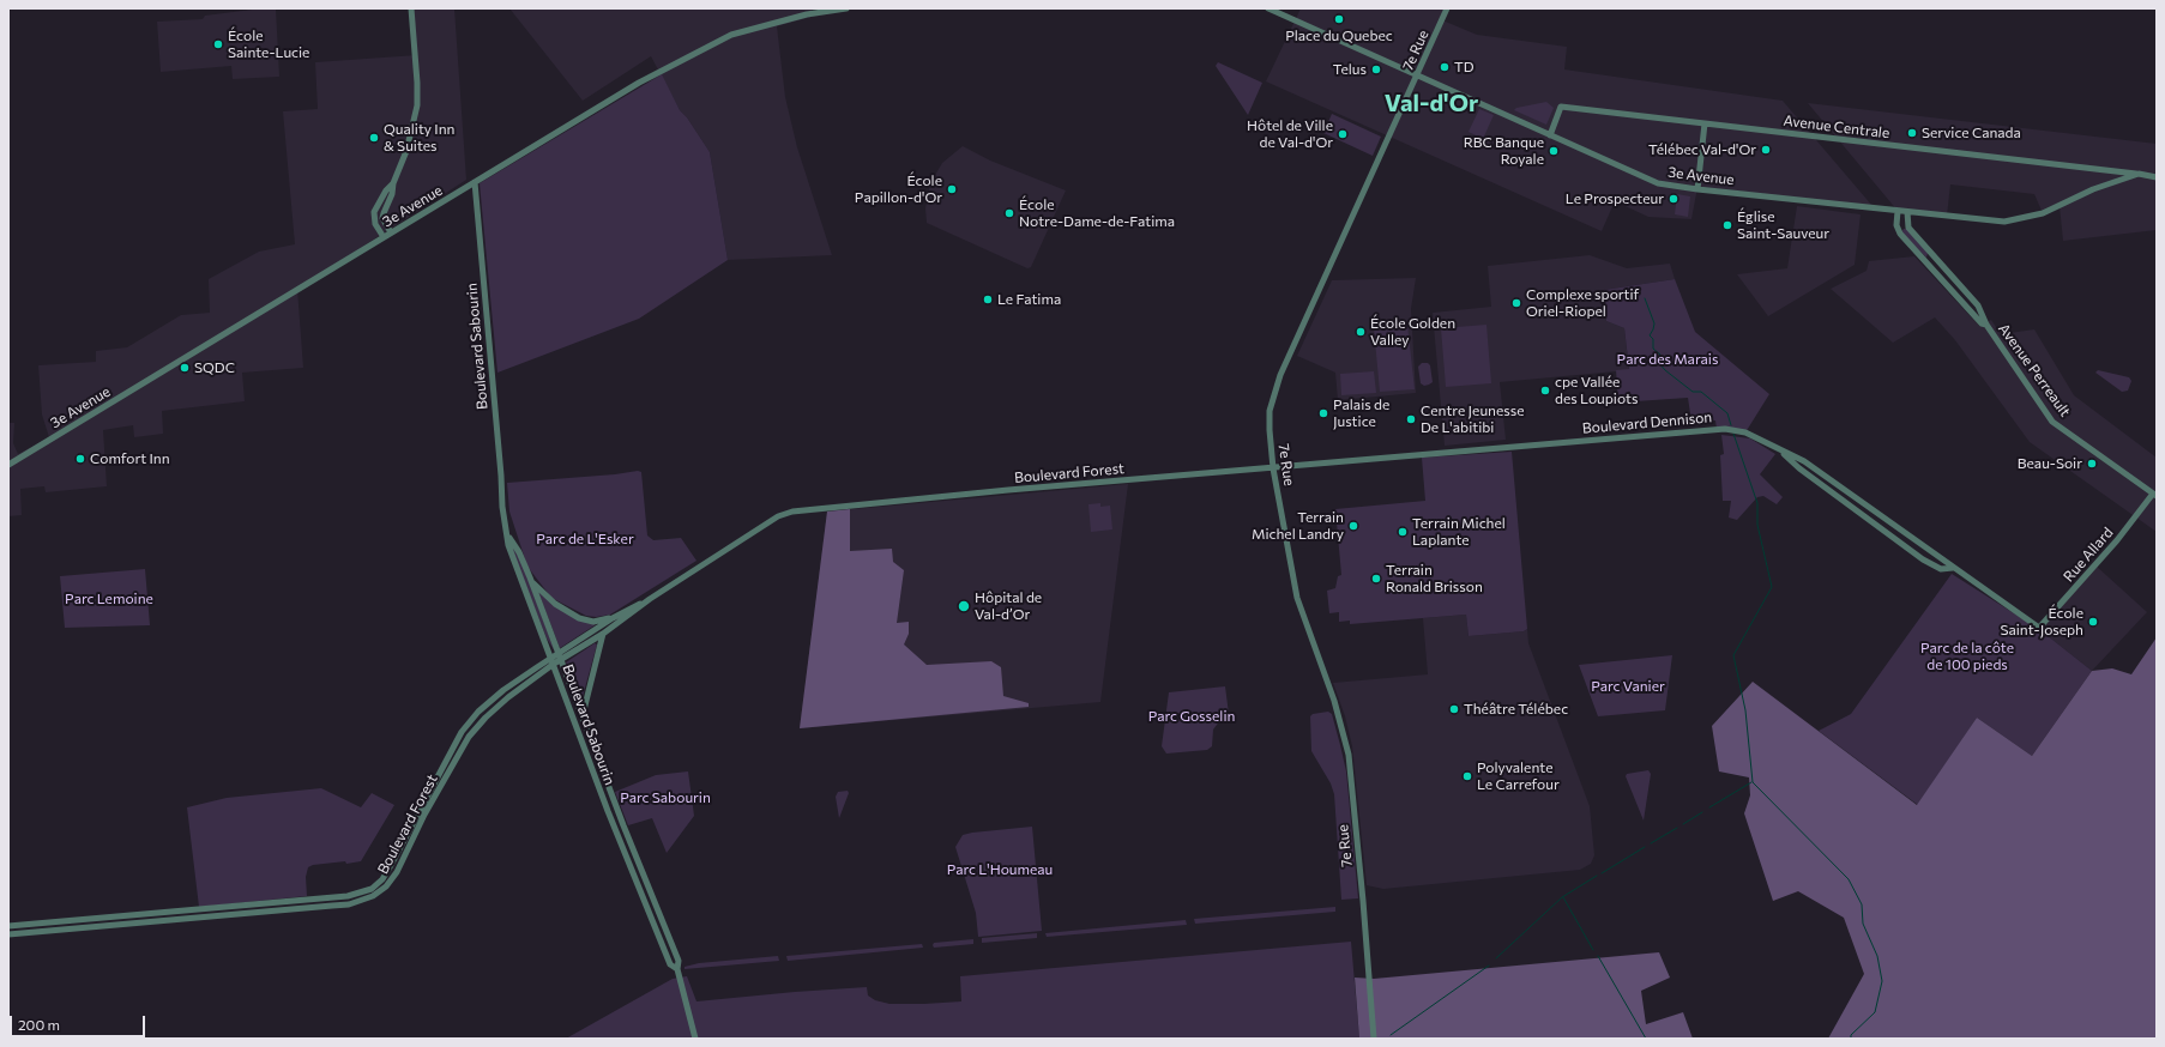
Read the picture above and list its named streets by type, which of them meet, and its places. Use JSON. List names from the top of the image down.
{
  "streets": {
    "street": [
      "7e Rue",
      "Avenue Centrale",
      "3e Avenue",
      "Boulevard Sabourin",
      "Avenue Perreault",
      "Boulevard Dennison",
      "Boulevard Forest",
      "Rue Allard"
    ]
  },
  "crossings": [
    ["7e Rue", "3e Avenue"],
    ["7e Rue", "Boulevard Forest"],
    ["Avenue Centrale", "3e Avenue"],
    ["3e Avenue", "Boulevard Sabourin"],
    ["Boulevard Sabourin", "Boulevard Forest"],
    ["Avenue Perreault", "Rue Allard"],
    ["Boulevard Dennison", "Boulevard Forest"],
    ["Boulevard Dennison", "Rue Allard"]
  ],
  "districts": ["Val-d'Or"],
  "parks": [
    "Parc des Marais",
    "Parc de L'Esker",
    "Parc Lemoine",
    "Parc de la côte de 100 pieds",
    "Parc Vanier",
    "Parc Gosselin",
    "Parc Sabourin",
    "Parc L'Houmeau"
  ],
  "places": [
    "Place du Quebec",
    "École Sainte-Lucie",
    "TD",
    "Telus",
    "Service Canada",
    "Hôtel de Ville de Val-d'Or",
    "Quality Inn & Suites",
    "Télébec Val-d'Or",
    "RBC Banque Royale",
    "École Papillon-d'Or",
    "Le Prospecteur",
    "École Notre-Dame-de-Fatima",
    "Église Saint-Sauveur",
    "Le Fatima",
    "Complexe sportif Oriel-Riopel",
    "École Golden Valley",
    "SQDC",
    "cpe Vallée des Loupiots",
    "Palais de Justice",
    "Centre Jeunesse De L'abitibi",
    "Comfort Inn",
    "Beau-Soir",
    "Terrain Michel Landry",
    "Terrain Michel Laplante",
    "Terrain Ronald Brisson",
    "Hôpital de Val-d’Or",
    "École Saint-Joseph",
    "Théâtre Télébec",
    "Polyvalente Le Carrefour"
  ],
  "scale_bar": "200 m"
}
